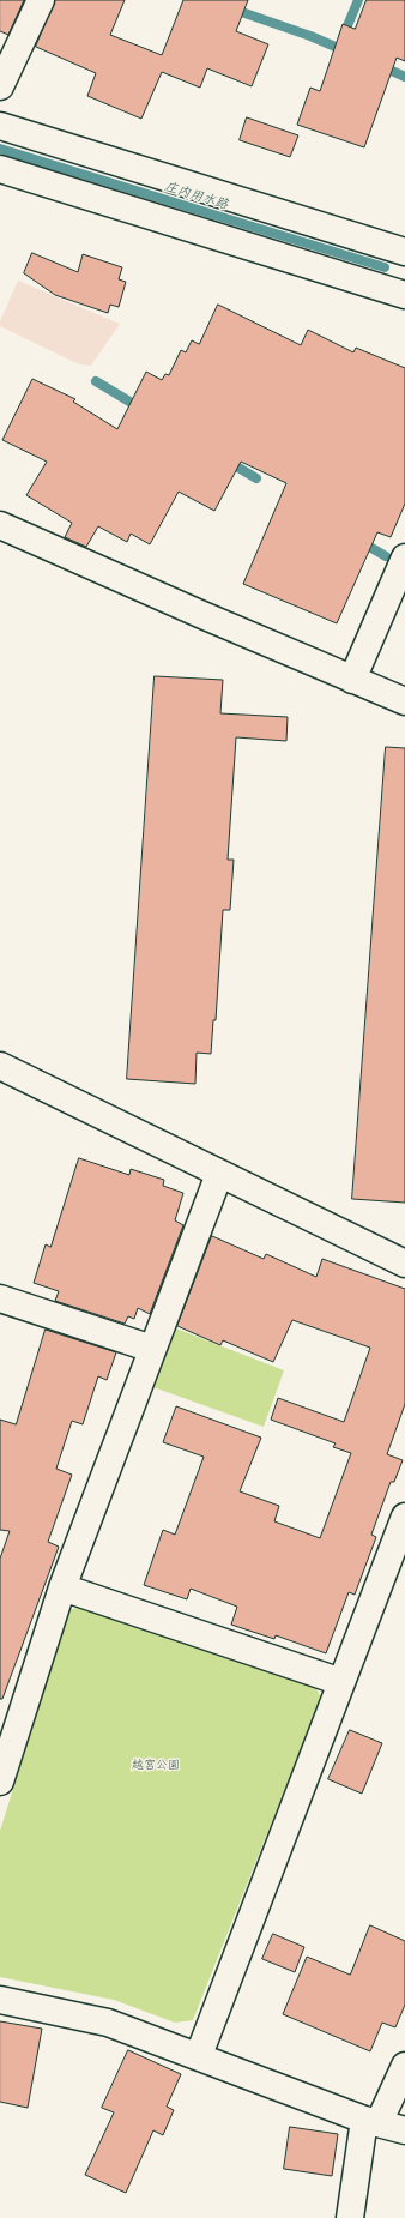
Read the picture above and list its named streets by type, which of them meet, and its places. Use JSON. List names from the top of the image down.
{
  "water": ["庄内用水路"],
  "parks": ["越宮公園"]
}
